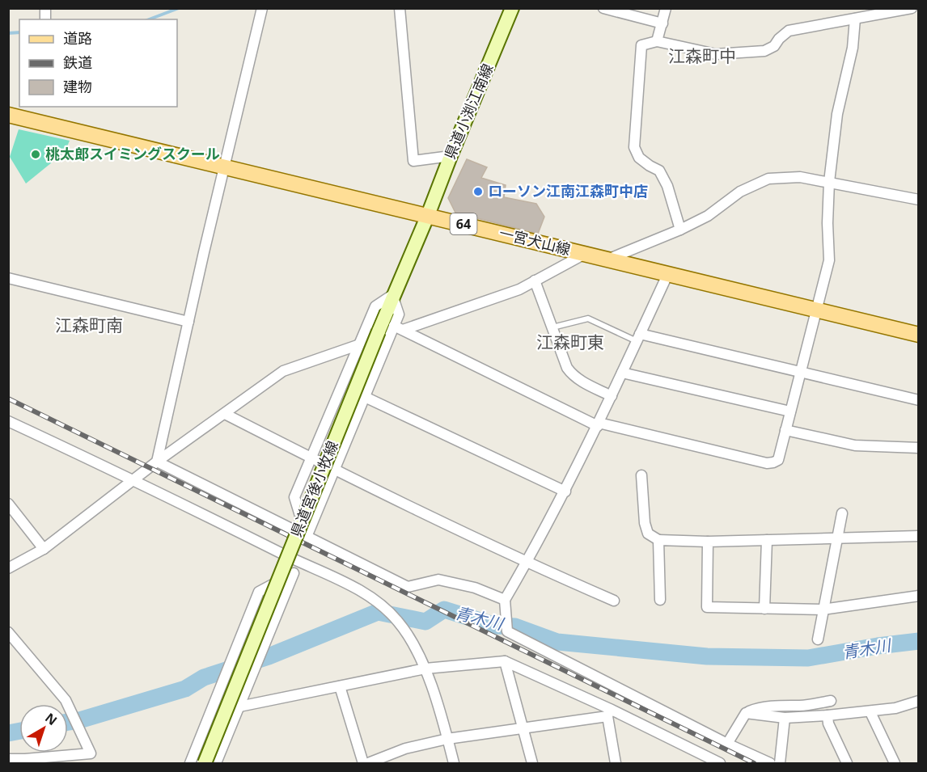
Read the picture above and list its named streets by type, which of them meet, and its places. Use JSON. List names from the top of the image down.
{
  "streets": {
    "main road": [
      "県道小渕江南線",
      "64",
      "一宮犬山線",
      "県道宮後小牧線"
    ]
  },
  "crossings": [
    ["県道小渕江南線", "一宮犬山線"],
    ["県道小渕江南線", "県道宮後小牧線"],
    ["一宮犬山線", "県道宮後小牧線"]
  ],
  "districts": ["江森町中", "江森町南", "江森町東"],
  "water": ["青木川"],
  "places": ["桃太郎スイミングスクール", "ローソン江南江森町中店"],
  "legend": ["道路", "鉄道", "建物"],
  "north": "top right"
}
